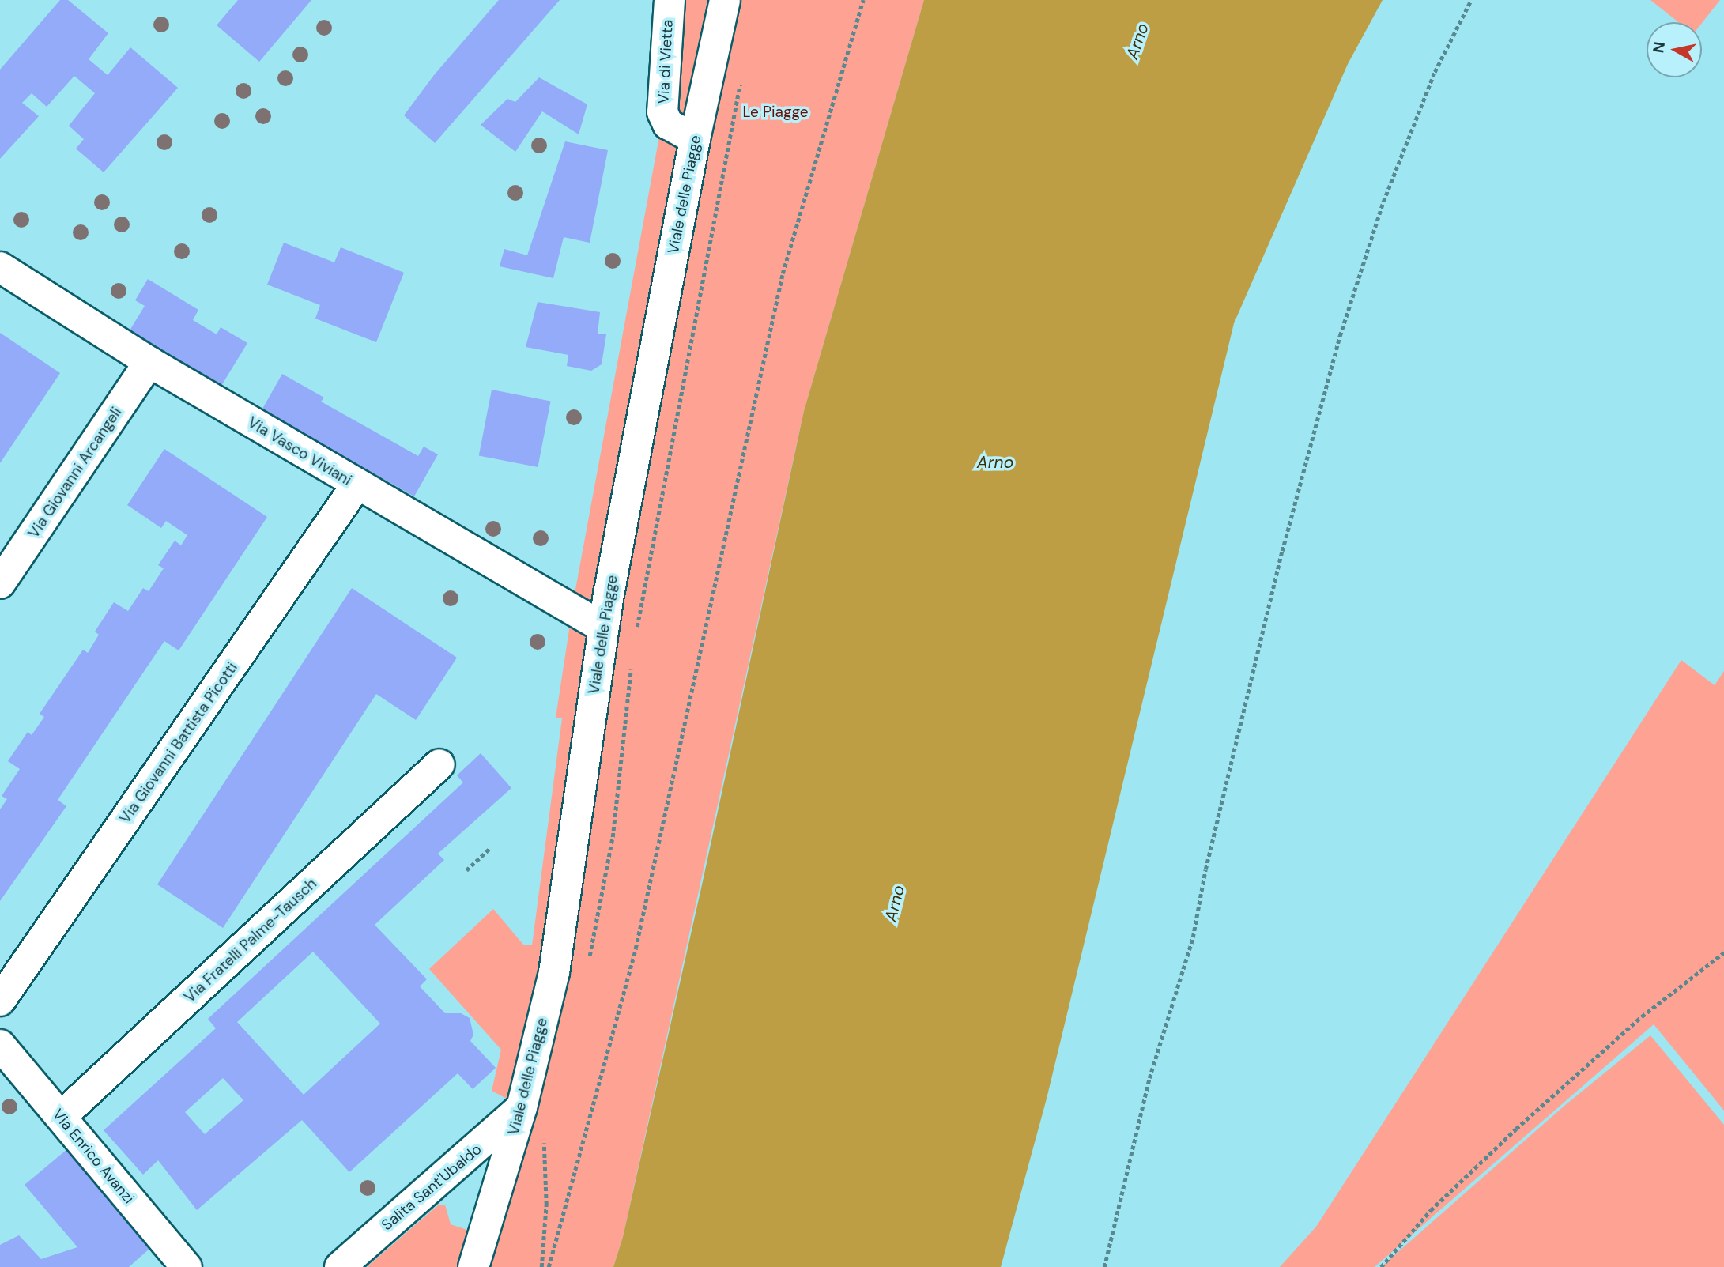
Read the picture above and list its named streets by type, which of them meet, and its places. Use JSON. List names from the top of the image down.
{
  "streets": {
    "street": [
      "Via di Vietta",
      "Viale delle Piagge",
      "Via Vasco Viviani",
      "Via Giovanni Arcangeli",
      "Via Giovanni Battista Picotti",
      "Via Fratelli Palme-Tausch",
      "Via Enrico Avanzi",
      "Salita Sant'Ubaldo"
    ]
  },
  "crossings": [
    ["Via di Vietta", "Viale delle Piagge"],
    ["Viale delle Piagge", "Via Vasco Viviani"],
    ["Viale delle Piagge", "Salita Sant'Ubaldo"],
    ["Via Vasco Viviani", "Via Giovanni Arcangeli"],
    ["Via Vasco Viviani", "Via Giovanni Battista Picotti"],
    ["Via Fratelli Palme-Tausch", "Via Enrico Avanzi"]
  ],
  "water": ["Arno"],
  "parks": ["Le Piagge"],
  "north": "left"
}
